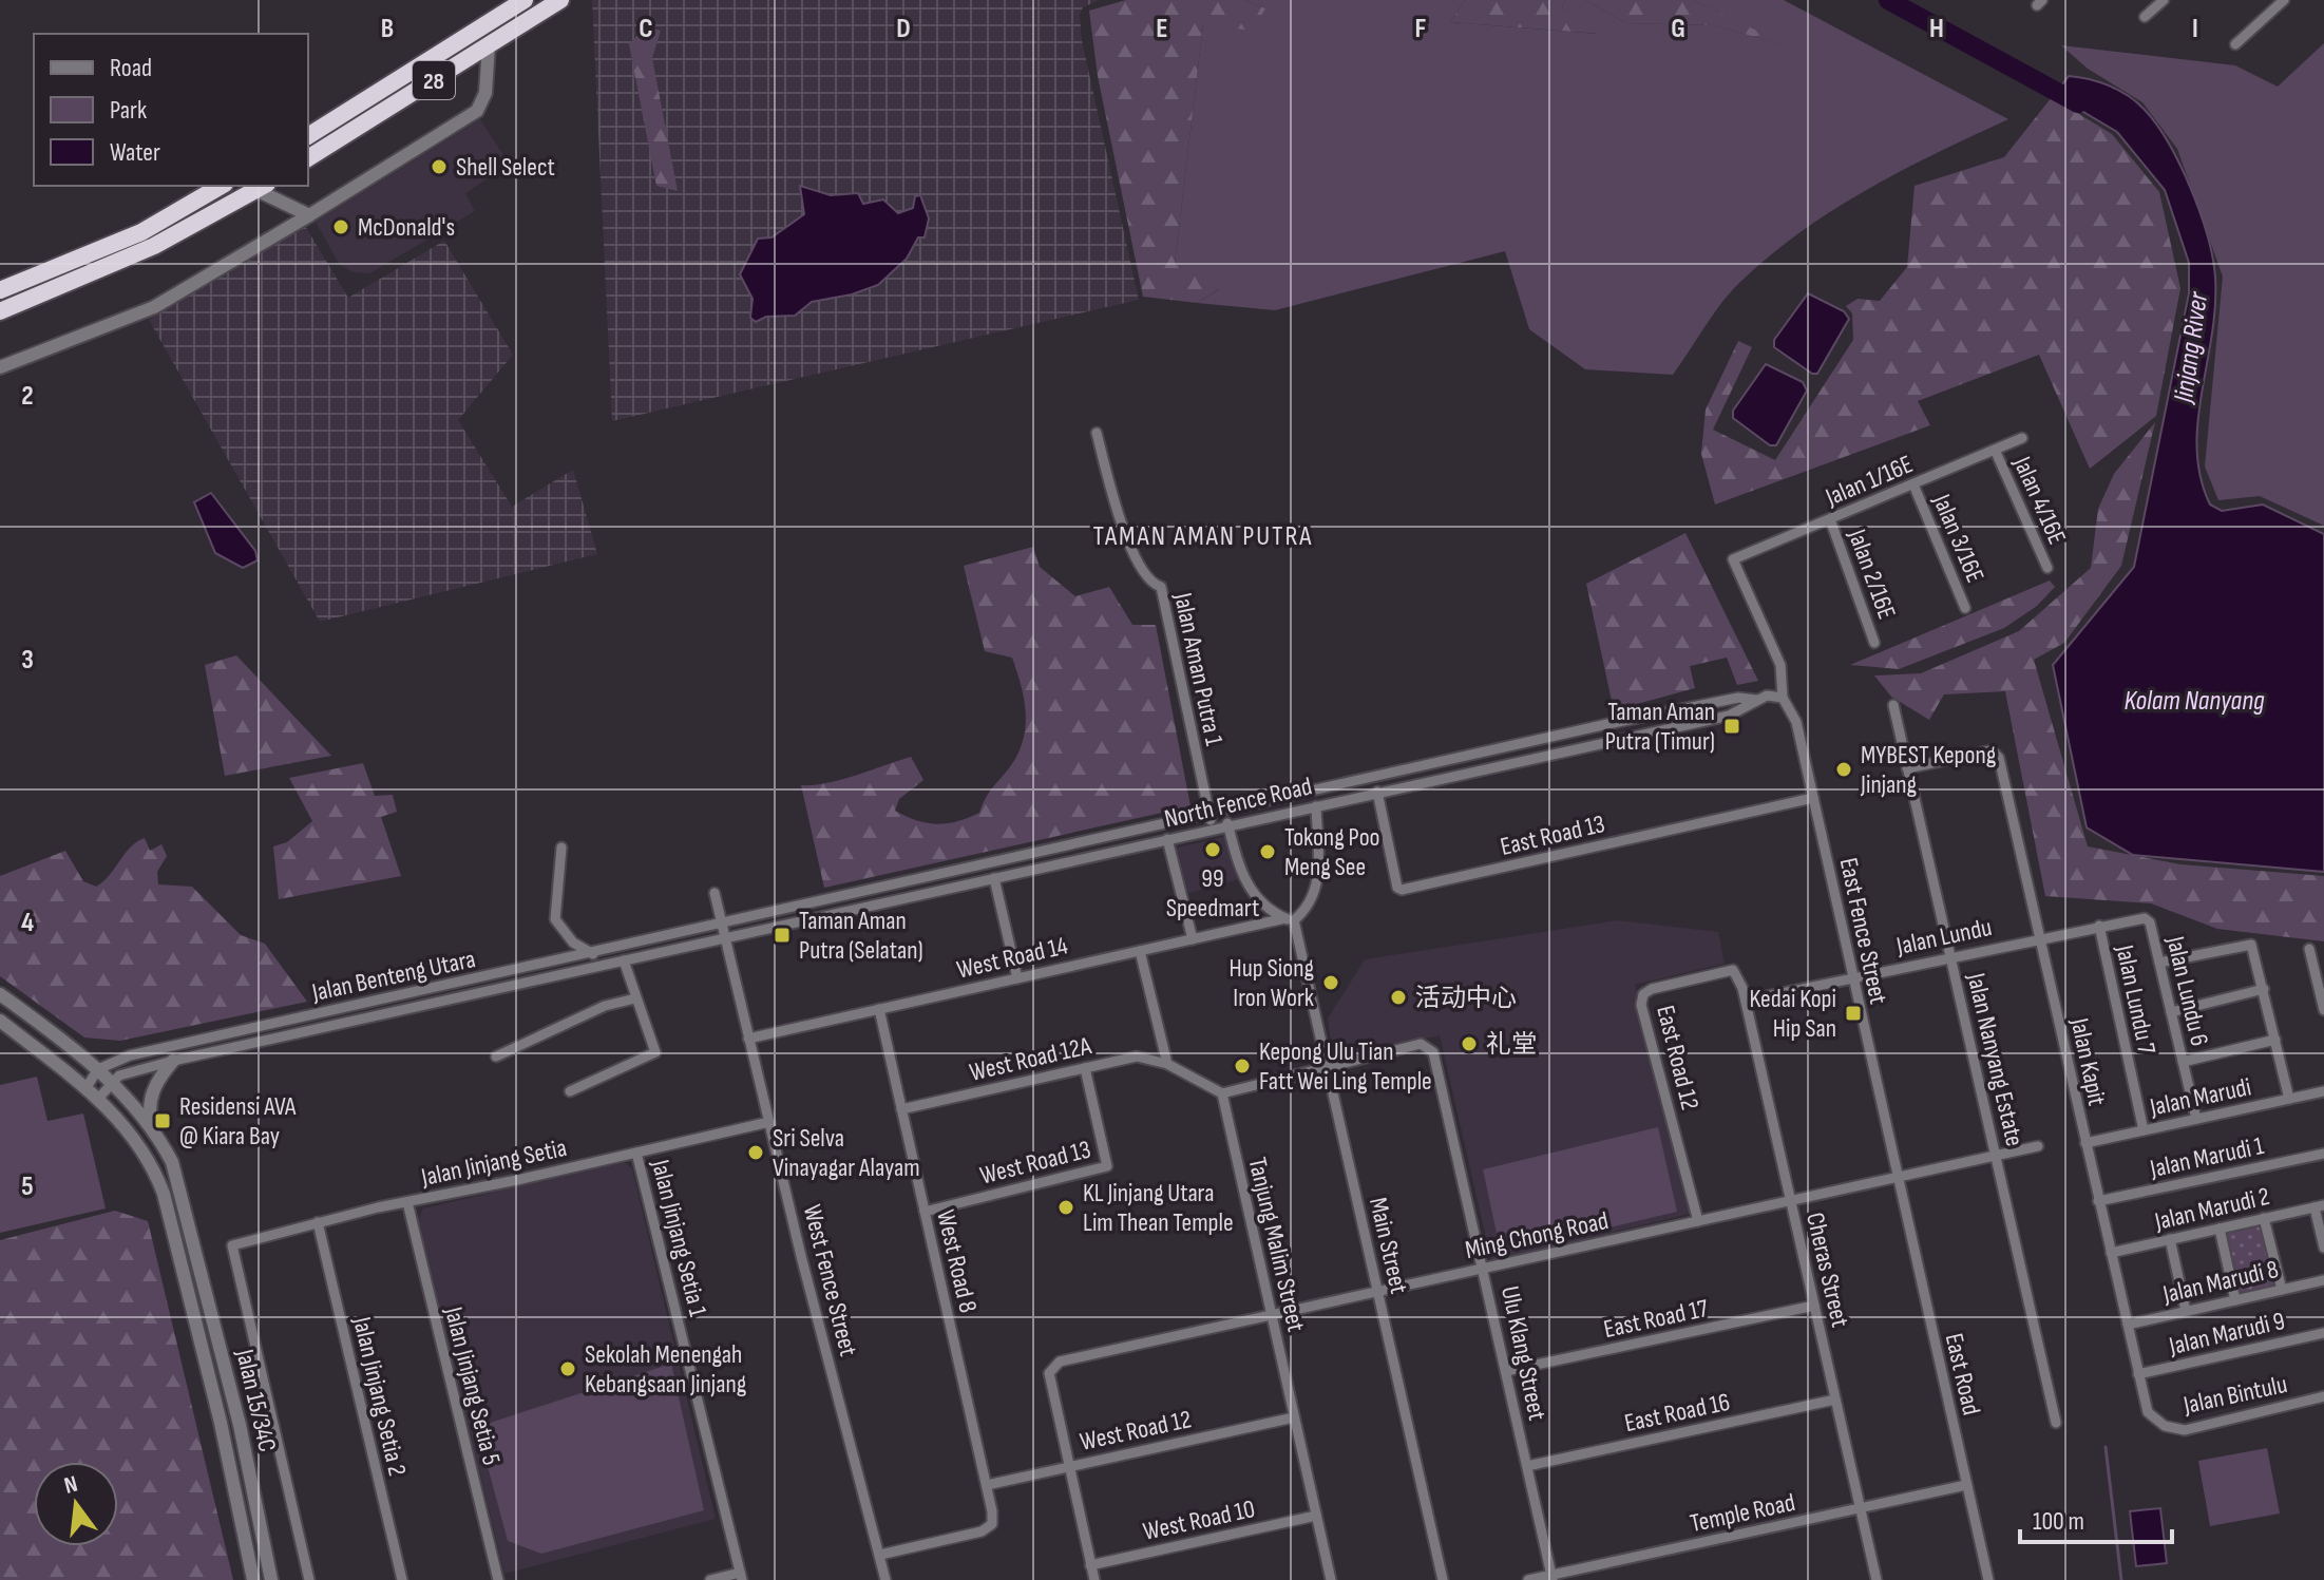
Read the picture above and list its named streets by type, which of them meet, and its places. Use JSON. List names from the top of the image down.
{
  "streets": {
    "highway": ["28"],
    "street": [
      "Jalan 1/16E",
      "Jalan 4/16E",
      "Jalan 3/16E",
      "Jalan 2/16E",
      "Jalan Aman Putra 1",
      "North Fence Road",
      "East Road 13",
      "East Fence Street",
      "Jalan Lundu",
      "West Road 14",
      "Jalan Benteng Utara",
      "Jalan Lundu 6",
      "Jalan Lundu 7",
      "East Road 12",
      "West Road 12A",
      "Jalan Nanyang Estate",
      "Jalan Kapit",
      "Jalan Marudi",
      "Jalan Marudi 1",
      "Jalan Jinjang Setia",
      "West Road 13",
      "Jalan Marudi 2",
      "Ming Chong Road",
      "Jalan Jinjang Setia 1",
      "Tanjung Malim Street",
      "Main Street",
      "West Road 8",
      "Cheras Street",
      "West Fence Street",
      "Jalan Marudi 8",
      "East Road 17",
      "Jalan Marudi 9",
      "Ulu Klang Street",
      "East Road",
      "Jalan Jinjang Setia 5",
      "Jalan Bintulu",
      "Jalan Jinjang Setia 2",
      "Jalan 15/34C",
      "East Road 16",
      "West Road 12",
      "Temple Road",
      "West Road 10"
    ]
  },
  "crossings": [
    ["Jalan 1/16E", "Jalan 4/16E"],
    ["Jalan 1/16E", "Jalan 3/16E"],
    ["Jalan 1/16E", "Jalan 2/16E"],
    ["Jalan 1/16E", "East Fence Street"],
    ["Jalan Aman Putra 1", "North Fence Road"],
    ["North Fence Road", "East Road 13"],
    ["North Fence Road", "East Fence Street"],
    ["North Fence Road", "Jalan Benteng Utara"],
    ["North Fence Road", "West Fence Street"],
    ["East Road 13", "East Fence Street"],
    ["East Fence Street", "Jalan Lundu"],
    ["East Fence Street", "Ming Chong Road"],
    ["East Fence Street", "East Road"],
    ["Jalan Lundu", "Jalan Lundu 6"],
    ["Jalan Lundu", "Jalan Lundu 7"],
    ["Jalan Lundu", "Jalan Nanyang Estate"],
    ["Jalan Lundu", "Jalan Kapit"],
    ["Jalan Lundu", "Cheras Street"],
    ["West Road 14", "Main Street"],
    ["West Road 14", "West Road 8"],
    ["West Road 14", "West Fence Street"],
    ["Jalan Benteng Utara", "West Fence Street"],
    ["Jalan Benteng Utara", "Jalan 15/34C"],
    ["Jalan Lundu 6", "Jalan Marudi"],
    ["Jalan Lundu 7", "Jalan Marudi"],
    ["East Road 12", "Ming Chong Road"],
    ["East Road 12", "Cheras Street"],
    ["West Road 12A", "West Road 13"],
    ["West Road 12A", "West Road 8"],
    ["Jalan Nanyang Estate", "Jalan Kapit"],
    ["Jalan Nanyang Estate", "Ming Chong Road"],
    ["Jalan Kapit", "Jalan Marudi"],
    ["Jalan Kapit", "Jalan Marudi 1"],
    ["Jalan Kapit", "Jalan Marudi 2"],
    ["Jalan Kapit", "Jalan Marudi 8"],
    ["Jalan Kapit", "Jalan Marudi 9"],
    ["Jalan Kapit", "Jalan Bintulu"],
    ["Jalan Jinjang Setia", "Jalan Jinjang Setia 1"],
    ["Jalan Jinjang Setia", "West Fence Street"],
    ["Jalan Jinjang Setia", "Jalan Jinjang Setia 5"],
    ["Jalan Jinjang Setia", "Jalan Jinjang Setia 2"],
    ["West Road 13", "West Road 8"],
    ["Ming Chong Road", "Tanjung Malim Street"],
    ["Ming Chong Road", "Main Street"],
    ["Ming Chong Road", "Cheras Street"],
    ["Ming Chong Road", "Ulu Klang Street"],
    ["Ming Chong Road", "East Road"],
    ["Ming Chong Road", "West Road 12"],
    ["Tanjung Malim Street", "West Road 12"],
    ["Tanjung Malim Street", "West Road 10"],
    ["Main Street", "Ulu Klang Street"],
    ["West Road 8", "West Fence Street"],
    ["West Road 8", "West Road 12"],
    ["Cheras Street", "East Road 17"],
    ["Cheras Street", "East Road 16"],
    ["Cheras Street", "Temple Road"],
    ["East Road 17", "Ulu Klang Street"],
    ["Jalan Marudi 9", "Jalan Bintulu"],
    ["Ulu Klang Street", "East Road 16"],
    ["Ulu Klang Street", "Temple Road"],
    ["East Road", "Temple Road"]
  ],
  "districts": ["TAMAN AMAN PUTRA"],
  "water": ["Jinjang River", "Kolam Nanyang"],
  "places": {
    "other": [
      "Shell Select",
      "McDonald's",
      "MYBEST Kepong Jinjang",
      "99 Speedmart",
      "Tokong Poo Meng See",
      "Hup Siong Iron Work",
      "活动中心",
      "礼堂",
      "Kepong Ulu Tian Fatt Wei Ling Temple",
      "Sri Selva Vinayagar Alayam",
      "KL Jinjang Utara Lim Thean Temple",
      "Sekolah Menengah Kebangsaan Jinjang"
    ],
    "transit": [
      "Taman Aman Putra (Timur)",
      "Taman Aman Putra (Selatan)",
      "Kedai Kopi Hip San",
      "Residensi AVA @ Kiara Bay"
    ]
  },
  "legend": ["Road", "Park", "Water"],
  "scale_bar": "100 m",
  "north": "top",
  "grid": {
    "columns": [
      "B",
      "C",
      "D",
      "E",
      "F",
      "G",
      "H",
      "I"
    ],
    "rows": [
      "2",
      "3",
      "4",
      "5"
    ]
  }
}
